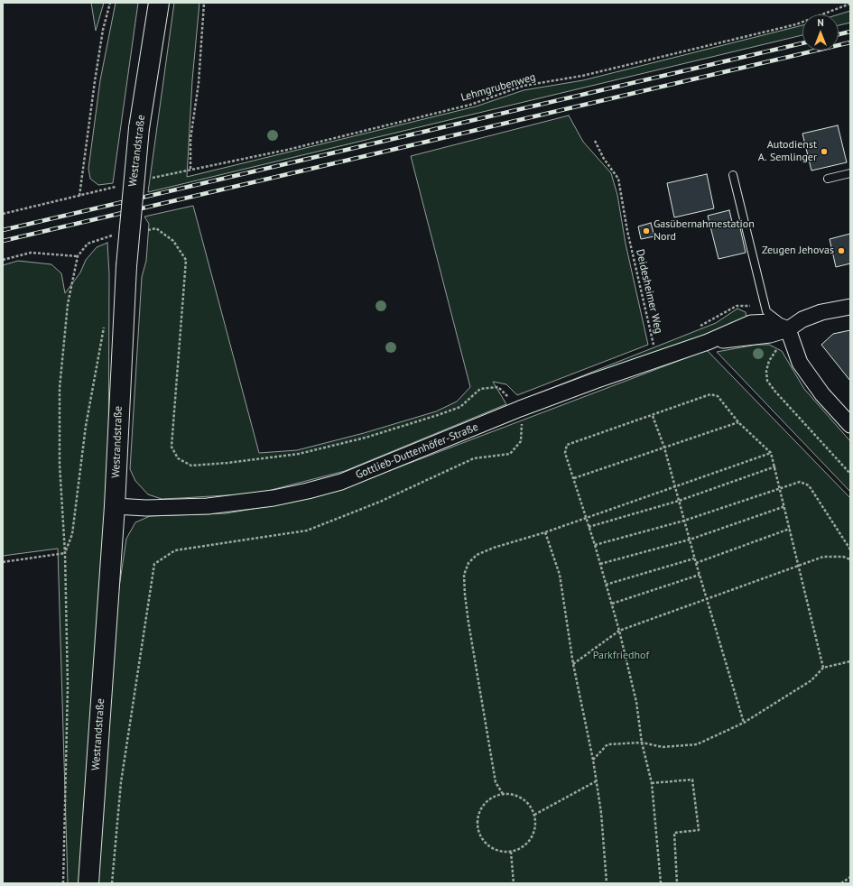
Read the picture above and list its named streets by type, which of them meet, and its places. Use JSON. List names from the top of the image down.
{
  "streets": {
    "main road": ["Westrandstraße"],
    "street": ["Gottlieb-Duttenhöfer-Straße"],
    "path": ["Lehmgrubenweg", "Deidesheimer Weg"]
  },
  "crossings": [
    ["Westrandstraße", "Gottlieb-Duttenhöfer-Straße"]
  ],
  "parks": ["Parkfriedhof"],
  "places": ["Autodienst A. Semlinger", "Gasübernahmestation Nord", "Zeugen Jehovas"],
  "north": "top"
}
